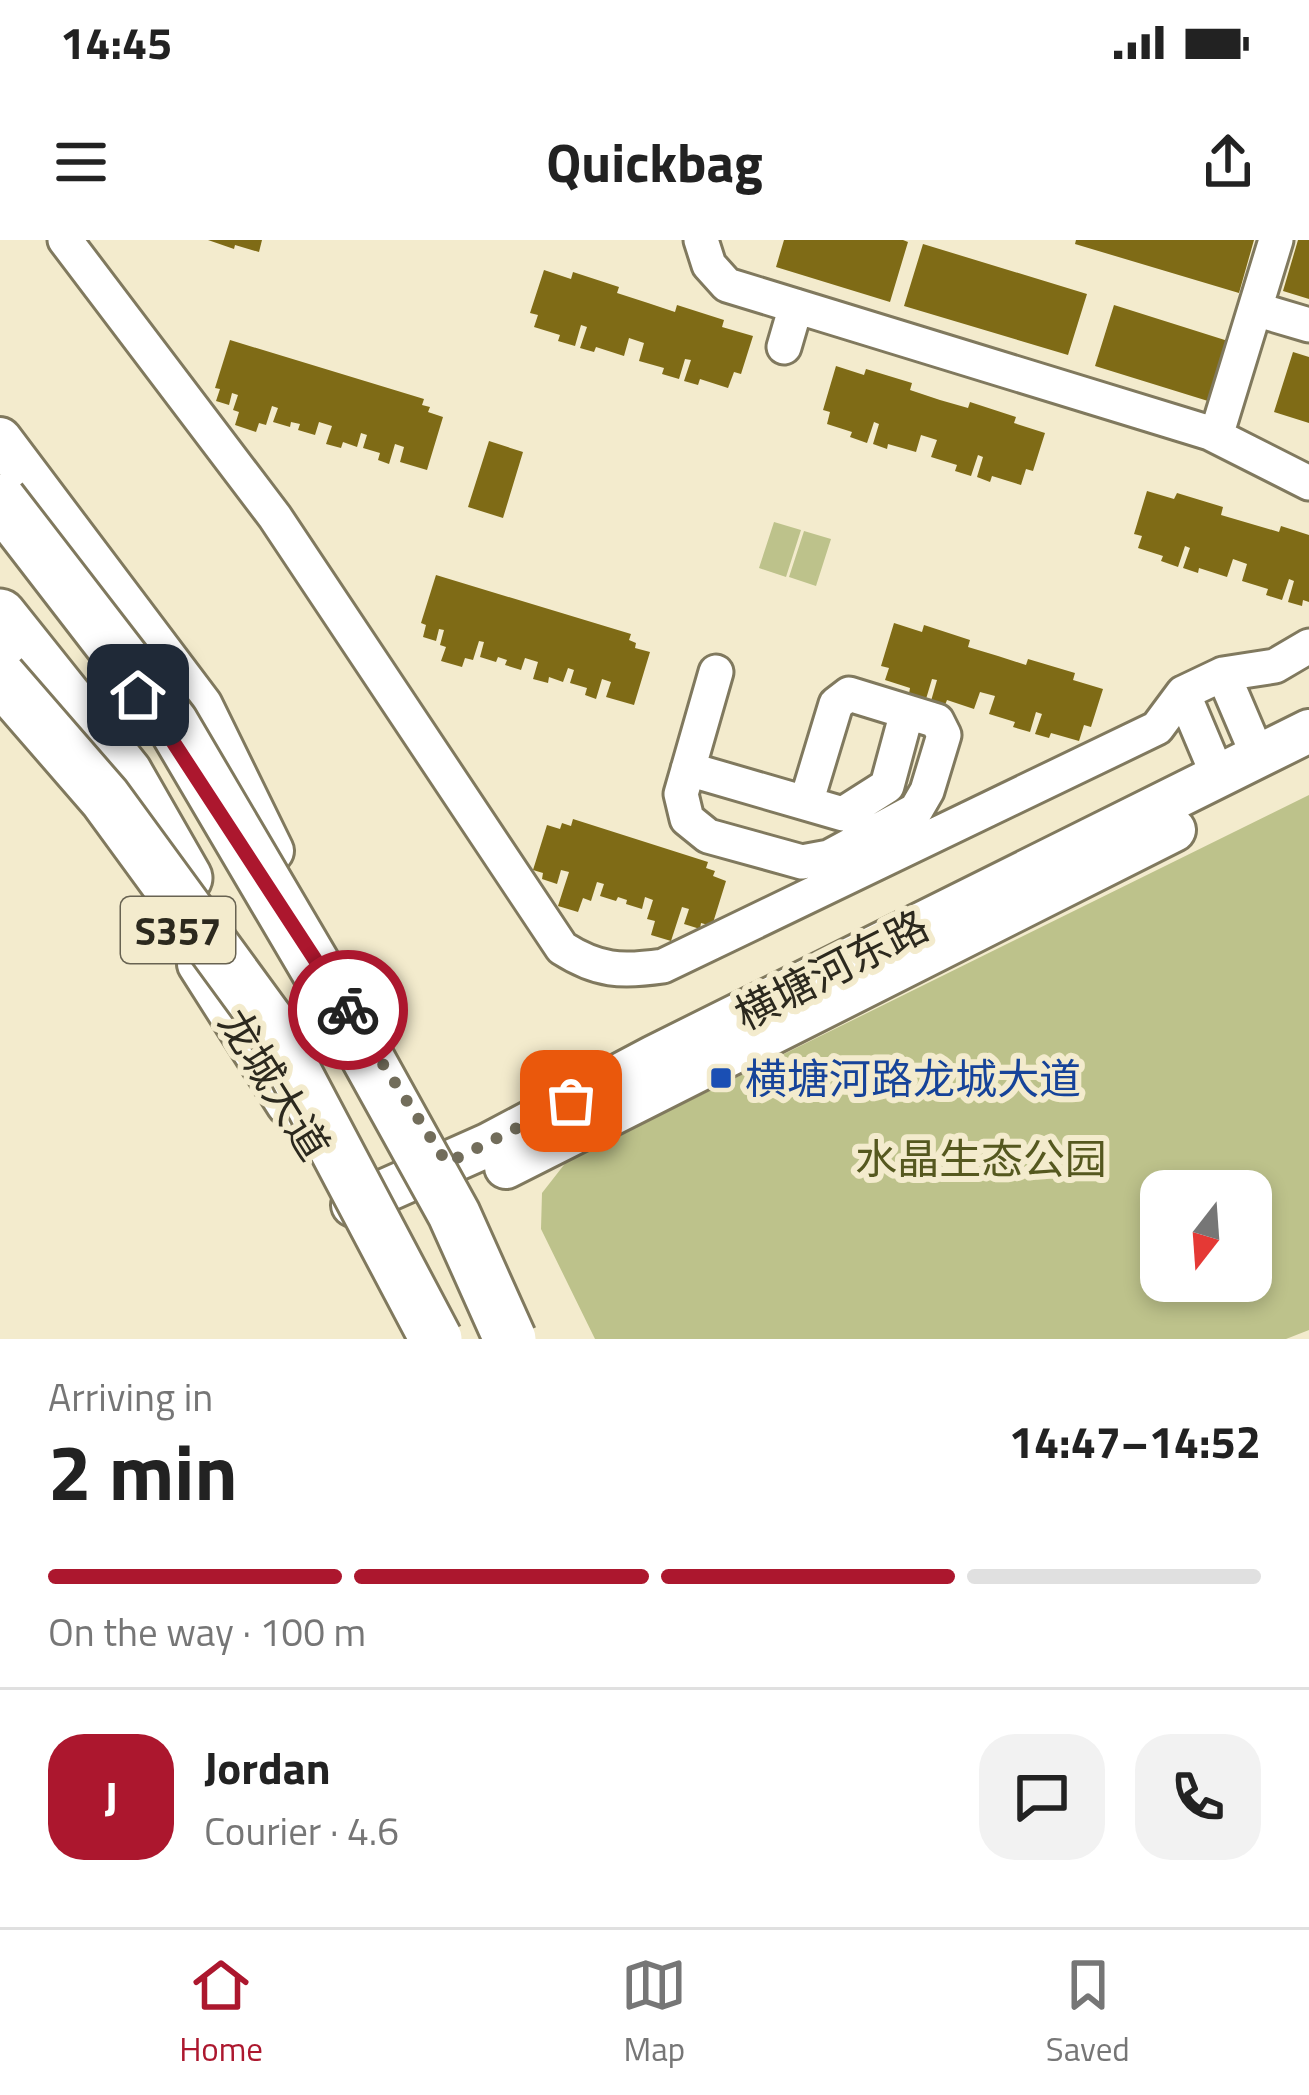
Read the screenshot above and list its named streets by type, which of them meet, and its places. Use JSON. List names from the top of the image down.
{
  "streets": {
    "main road": ["S357", "横塘河东路", "龙城大道"]
  },
  "crossings": [
    ["S357", "横塘河东路"],
    ["横塘河东路", "龙城大道"]
  ],
  "parks": ["水晶生态公园"],
  "places": {
    "transit": ["横塘河路龙城大道"]
  },
  "north": "bottom",
  "page": {
    "status": "14:45",
    "header": "Quickbag",
    "heading": ["2 min", "Arriving in", "14:47–14:52"],
    "panel": ["Jordan", "Courier · 4.6"],
    "bar": "On the way · 100 m",
    "round": "J",
    "tabs": ["Home", "Map", "Saved"]
  }
}
